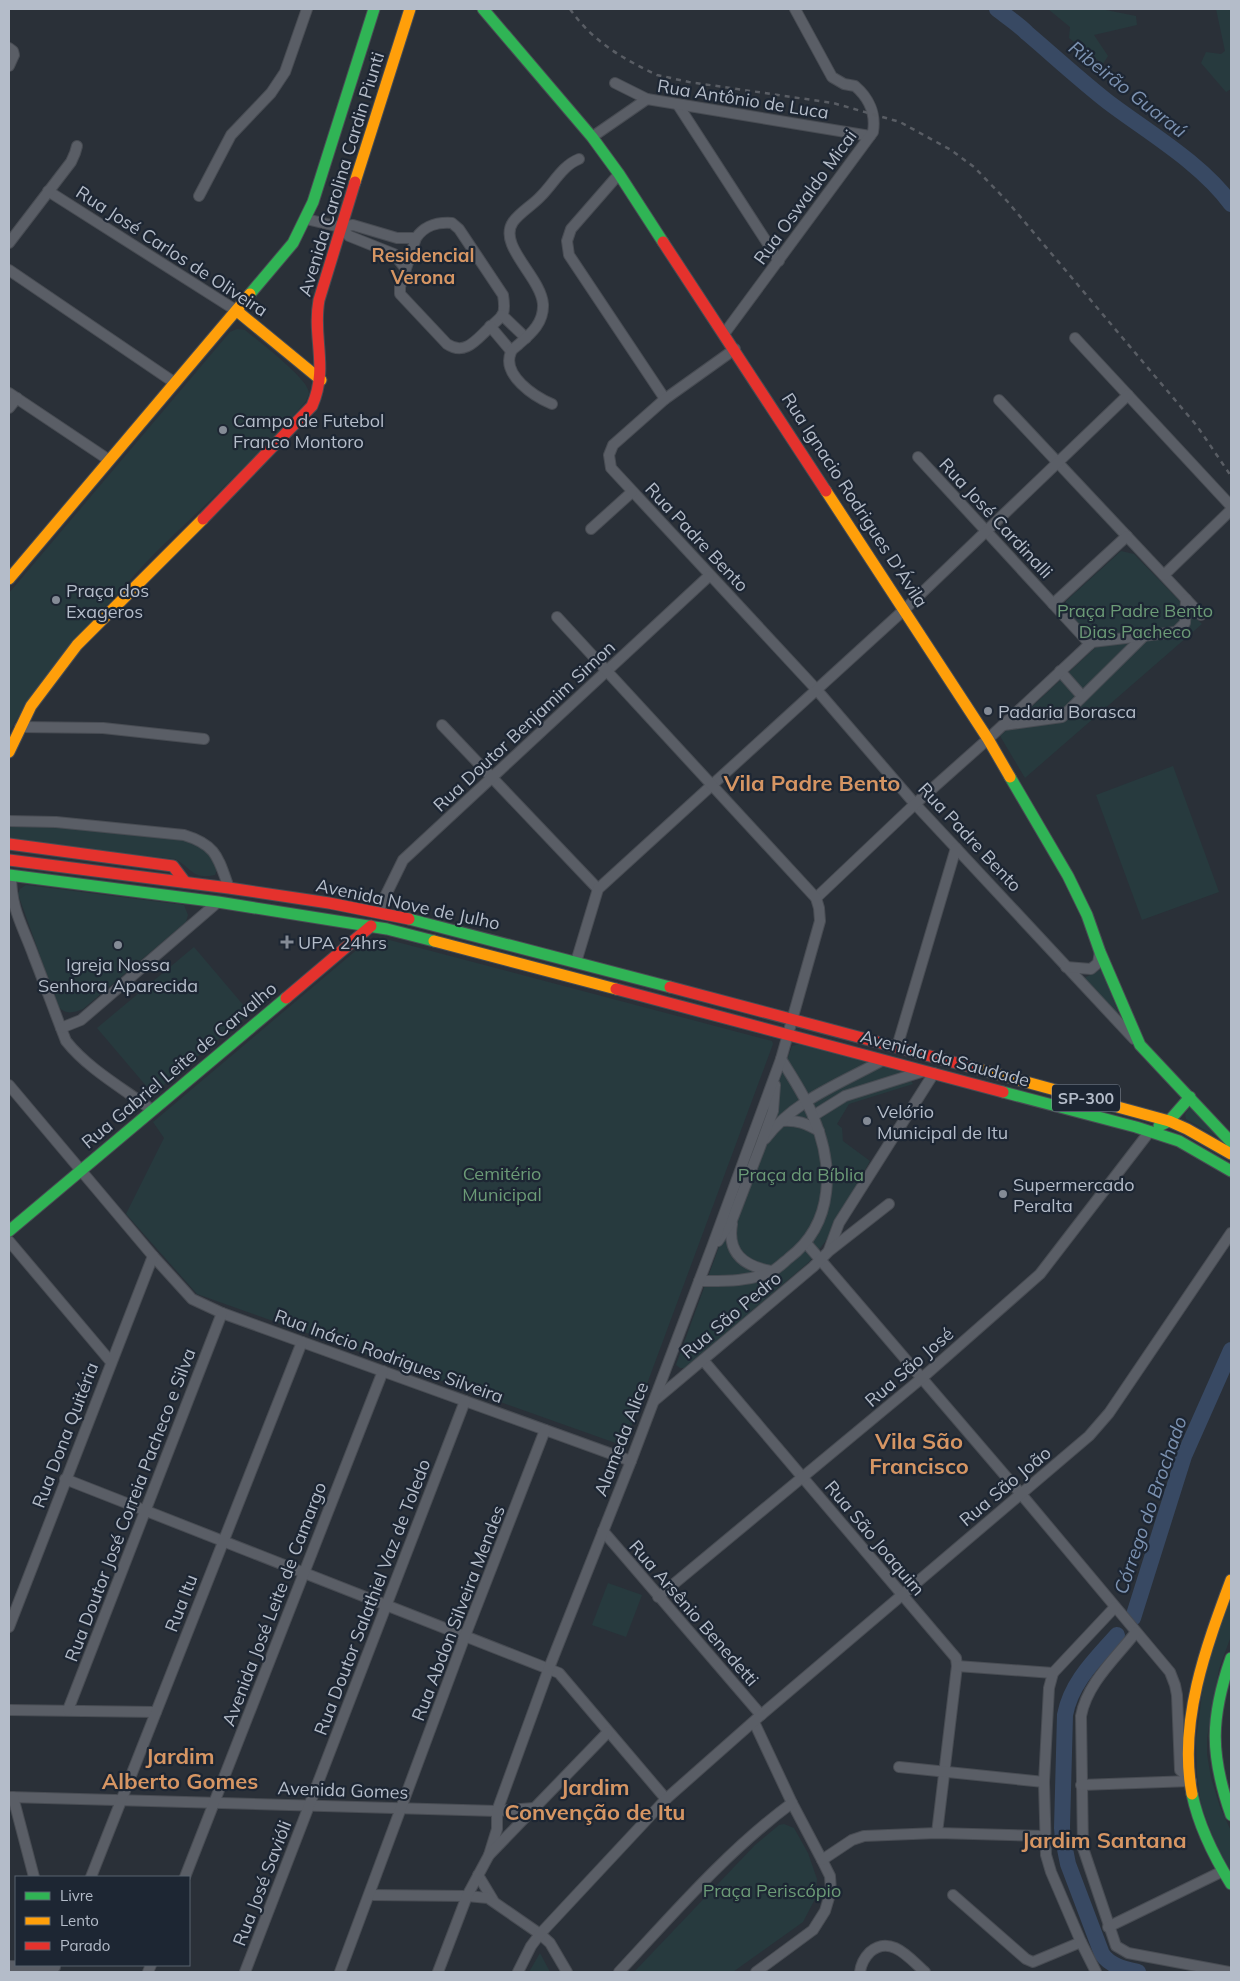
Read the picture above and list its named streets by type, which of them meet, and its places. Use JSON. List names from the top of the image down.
{
  "streets": {
    "street": [
      "Rua Antônio de Luca",
      "Avenida Carolina Cardin Piunti",
      "Rua Oswaldo Micai",
      "Rua José Carlos de Oliveira",
      "Rua Ignacio Rodrigues D'Ávila",
      "Rua José Cardinalli",
      "Rua Padre Bento",
      "Rua Doutor Benjamim Simon",
      "Avenida Nove de Julho",
      "Avenida da Saudade",
      "Rua Gabriel Leite de Carvalho",
      "SP-300",
      "Rua São Pedro",
      "Rua Inácio Rodrigues Silveira",
      "Rua São José",
      "Rua Dona Quitéria",
      "Alameda Alice",
      "Rua São João",
      "Rua Doutor José Correia Pacheco e Silva",
      "Rua São Joaquim",
      "Rua Doutor Salathiel Vaz de Toledo",
      "Rua Itu",
      "Avenida José Leite de Camargo",
      "Rua Abdon Silveira Mendes",
      "Rua Arsênio Benedetti",
      "Avenida Gomes",
      "Rua José Savióli"
    ]
  },
  "crossings": [
    ["Rua Antônio de Luca", "Rua Oswaldo Micai"],
    ["Rua Antônio de Luca", "Rua Ignacio Rodrigues D'Ávila"],
    ["Avenida Carolina Cardin Piunti", "Rua José Carlos de Oliveira"],
    ["Rua Oswaldo Micai", "Rua Ignacio Rodrigues D'Ávila"],
    ["Rua Ignacio Rodrigues D'Ávila", "Rua Padre Bento"],
    ["Rua Padre Bento", "Rua Doutor Benjamim Simon"],
    ["Rua Doutor Benjamim Simon", "Avenida Nove de Julho"],
    ["Avenida Nove de Julho", "Avenida da Saudade"],
    ["Avenida Nove de Julho", "Rua Gabriel Leite de Carvalho"],
    ["Avenida Nove de Julho", "Alameda Alice"],
    ["Avenida da Saudade", "Rua São Pedro"],
    ["Avenida da Saudade", "Rua São José"],
    ["Avenida da Saudade", "Alameda Alice"],
    ["Rua Gabriel Leite de Carvalho", "Rua Inácio Rodrigues Silveira"],
    ["Rua São Pedro", "Alameda Alice"],
    ["Rua São Pedro", "Rua São Joaquim"],
    ["Rua Inácio Rodrigues Silveira", "Rua Dona Quitéria"],
    ["Rua Inácio Rodrigues Silveira", "Alameda Alice"],
    ["Rua Inácio Rodrigues Silveira", "Rua Doutor José Correia Pacheco e Silva"],
    ["Rua Inácio Rodrigues Silveira", "Rua Doutor Salathiel Vaz de Toledo"],
    ["Rua Inácio Rodrigues Silveira", "Rua Itu"],
    ["Rua Inácio Rodrigues Silveira", "Avenida José Leite de Camargo"],
    ["Rua Inácio Rodrigues Silveira", "Rua Abdon Silveira Mendes"],
    ["Rua São José", "Rua São Joaquim"],
    ["Rua São José", "Rua Arsênio Benedetti"],
    ["Alameda Alice", "Rua Arsênio Benedetti"],
    ["Alameda Alice", "Avenida Gomes"],
    ["Rua São João", "Rua São Joaquim"],
    ["Rua São João", "Rua Arsênio Benedetti"],
    ["Rua Doutor Salathiel Vaz de Toledo", "Avenida Gomes"],
    ["Rua Doutor Salathiel Vaz de Toledo", "Rua José Savióli"],
    ["Rua Itu", "Avenida Gomes"],
    ["Avenida José Leite de Camargo", "Avenida Gomes"],
    ["Rua Abdon Silveira Mendes", "Avenida Gomes"],
    ["Avenida Gomes", "Rua José Savióli"]
  ],
  "districts": [
    "Residencial Verona",
    "Vila Padre Bento",
    "Vila São Francisco",
    "Jardim Alberto Gomes",
    "Jardim Convenção de Itu",
    "Jardim Santana"
  ],
  "water": ["Ribeirão Guaraú", "Córrego do Brochado"],
  "parks": [
    "Praça Padre Bento Dias Pacheco",
    "Cemitério Municipal",
    "Praça da Bíblia",
    "Praça Periscópio"
  ],
  "places": {
    "other": [
      "Campo de Futebol Franco Montoro",
      "Praça dos Exageros",
      "Padaria Borasca",
      "Igreja Nossa Senhora Aparecida",
      "Velório Municipal de Itu",
      "Supermercado Peralta"
    ],
    "health": ["UPA 24hrs"]
  },
  "legend": ["Livre", "Lento", "Parado"]
}
